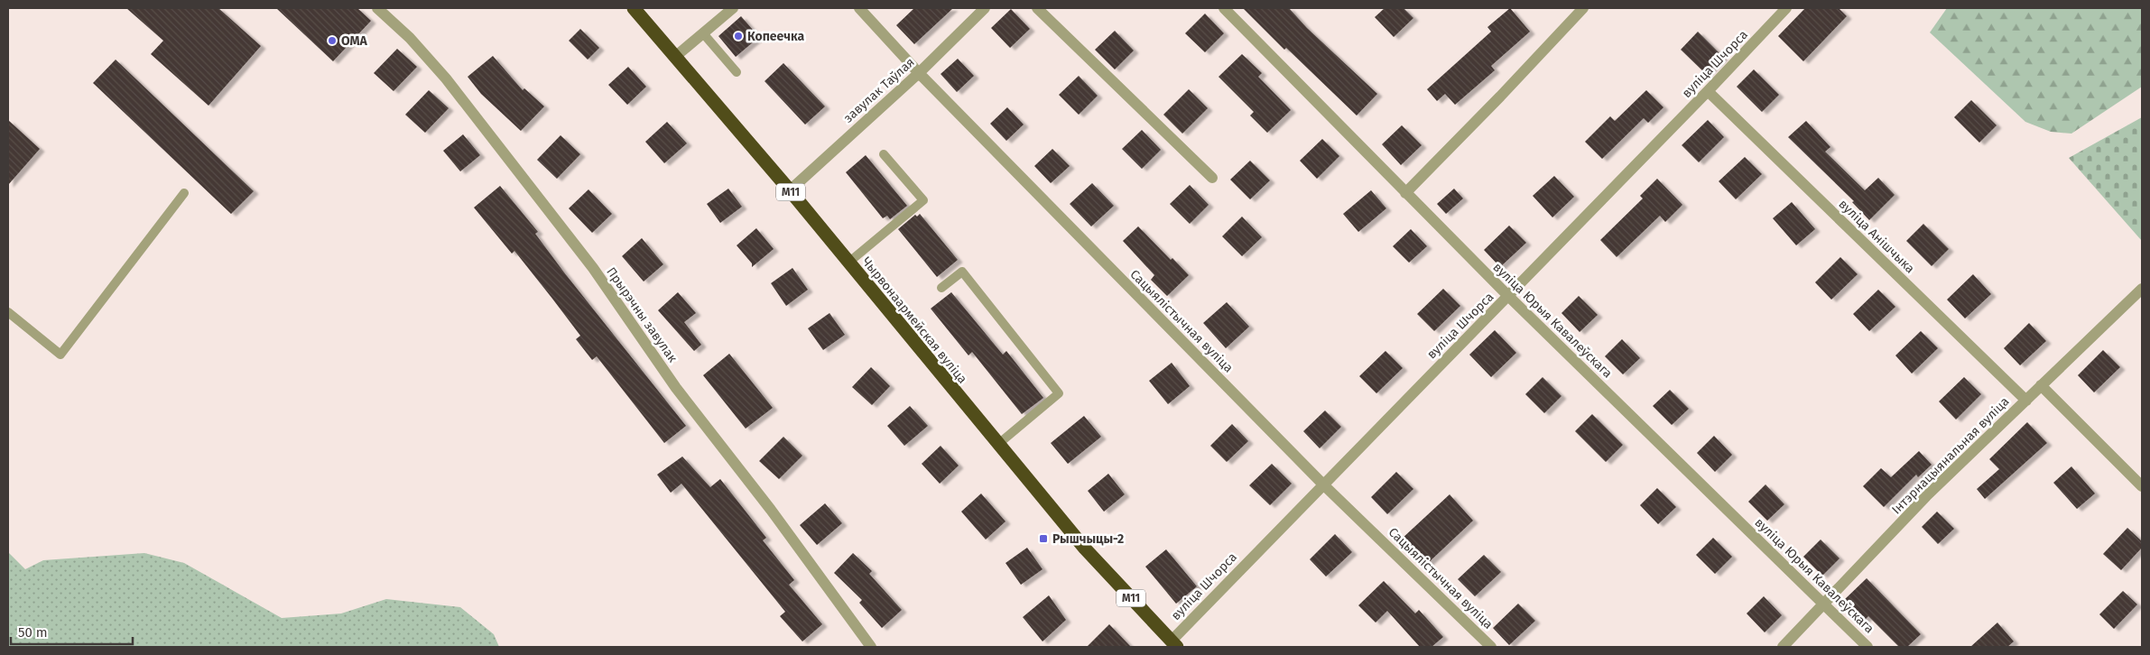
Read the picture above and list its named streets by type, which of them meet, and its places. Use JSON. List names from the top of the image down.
{
  "streets": {
    "highway": ["М11", "Чырвонаармейская вуліца"],
    "street": [
      "вуліца Шчорса",
      "завулак Таўлая",
      "вуліца Анішчыка",
      "Прырэчны завулак",
      "вуліца Юрыя Кавалеўскага",
      "Сацыялістычная вуліца",
      "Інтэрнацыянальная вуліца"
    ]
  },
  "crossings": [
    ["вуліца Шчорса", "вуліца Анішчыка"],
    ["вуліца Шчорса", "Чырвонаармейская вуліца"],
    ["вуліца Шчорса", "вуліца Юрыя Кавалеўскага"],
    ["вуліца Шчорса", "Сацыялістычная вуліца"],
    ["завулак Таўлая", "Чырвонаармейская вуліца"],
    ["завулак Таўлая", "Сацыялістычная вуліца"],
    ["вуліца Анішчыка", "Інтэрнацыянальная вуліца"],
    ["вуліца Юрыя Кавалеўскага", "Інтэрнацыянальная вуліца"]
  ],
  "places": {
    "other": ["Копеечка", "ОМА"],
    "transit": ["Рышчыцы-2"]
  },
  "scale_bar": "50 m"
}
